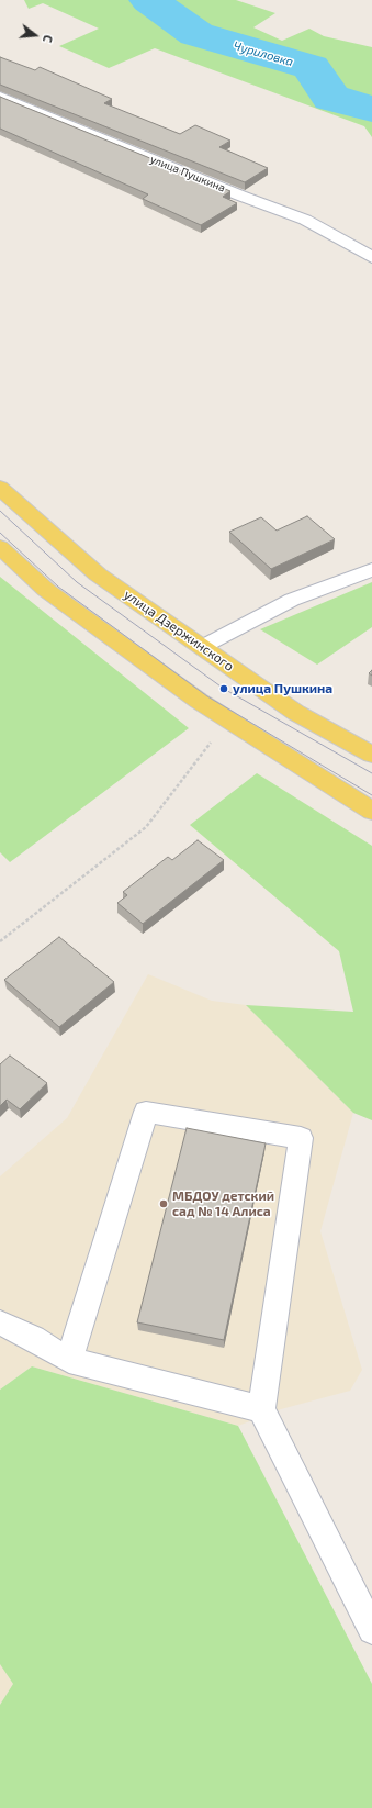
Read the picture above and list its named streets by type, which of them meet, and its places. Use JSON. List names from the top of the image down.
{
  "streets": {
    "main road": ["улица Дзержинского"],
    "street": ["улица Пушкина"]
  },
  "water": ["Чуриловка"],
  "places": ["улица Пушкина", "МБДОУ детский сад № 14 Алиса"],
  "north": "right"
}
